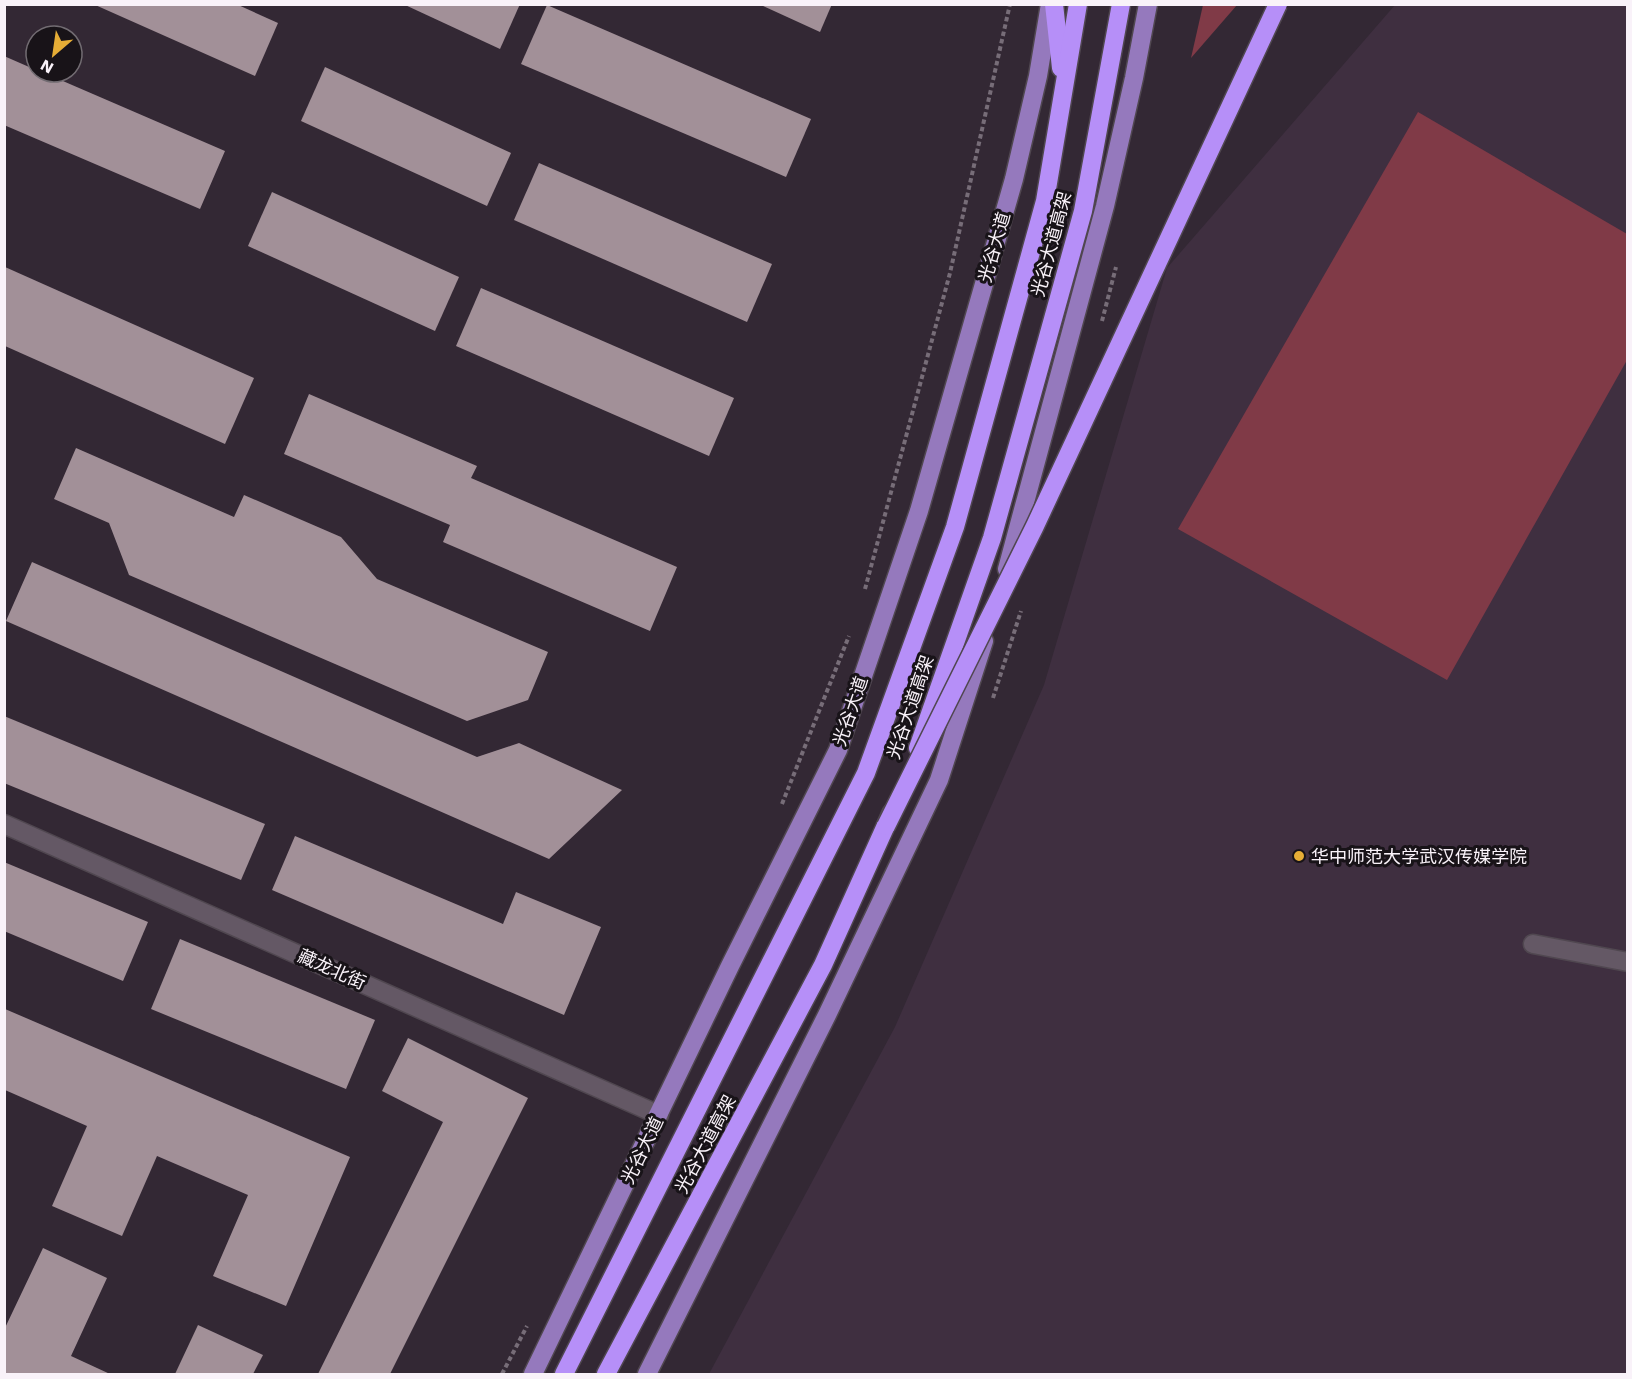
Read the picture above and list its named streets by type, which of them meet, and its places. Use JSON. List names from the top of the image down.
{
  "streets": {
    "highway": ["光谷大道高架"],
    "main road": ["光谷大道"],
    "street": ["藏龙北街"]
  },
  "crossings": [
    ["光谷大道", "藏龙北街"]
  ],
  "places": ["华中师范大学武汉传媒学院"],
  "north": "bottom left"
}
